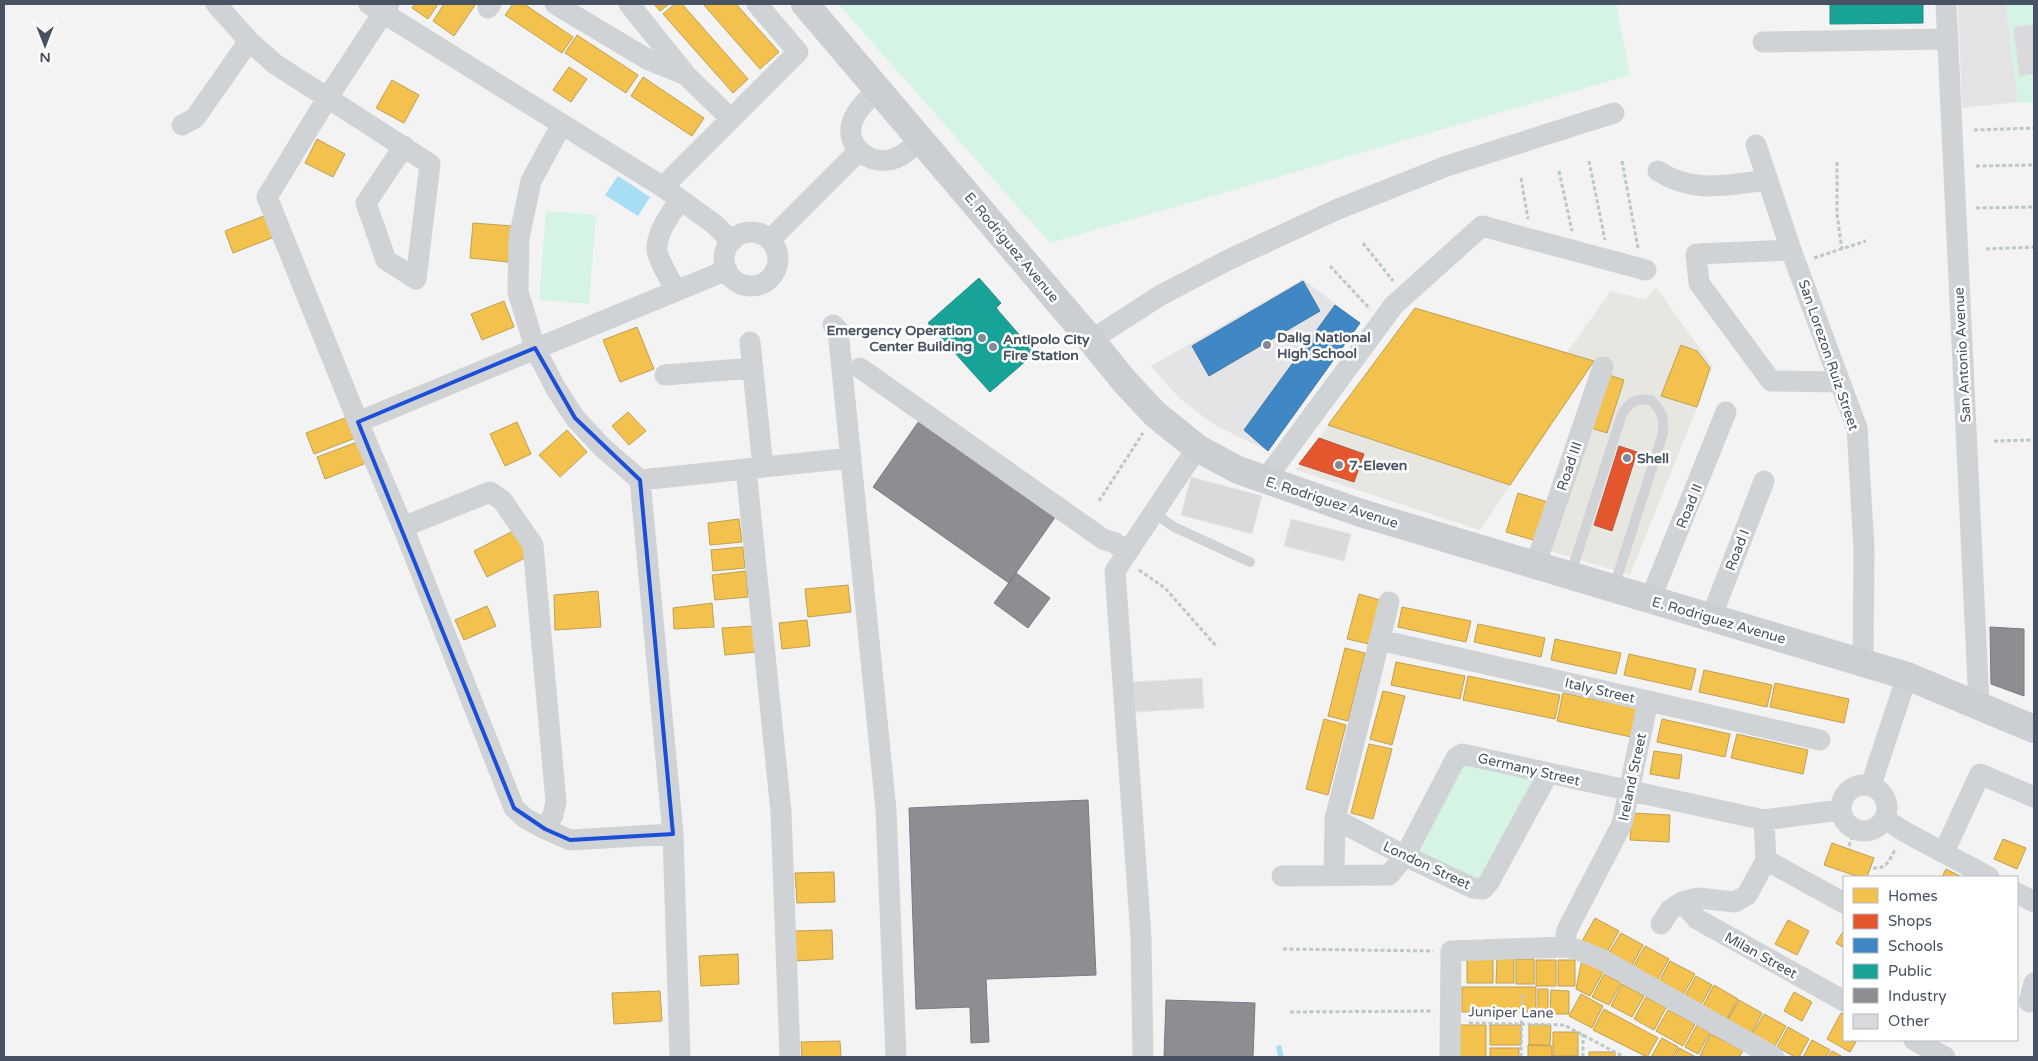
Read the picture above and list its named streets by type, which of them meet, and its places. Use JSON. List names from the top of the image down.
{
  "streets": {
    "main road": ["E. Rodriguez Avenue"],
    "street": [
      "San Lorezon Ruiz Street",
      "San Antonio Avenue",
      "Road III",
      "Road II",
      "Road I",
      "Italy Street",
      "Germany Street",
      "Ireland Street",
      "London Street",
      "Milan Street"
    ],
    "path": ["Juniper Lane"]
  },
  "crossings": [
    ["E. Rodriguez Avenue", "San Lorezon Ruiz Street"],
    ["E. Rodriguez Avenue", "San Antonio Avenue"],
    ["E. Rodriguez Avenue", "Road III"],
    ["E. Rodriguez Avenue", "Road II"],
    ["E. Rodriguez Avenue", "Road I"],
    ["Italy Street", "Ireland Street"],
    ["Germany Street", "Ireland Street"],
    ["Germany Street", "London Street"]
  ],
  "places": [
    "Emergency Operation Center Building",
    "Dalig National High School",
    "Antipolo City Fire Station",
    "Shell",
    "7-Eleven"
  ],
  "legend": [
    "Homes",
    "Shops",
    "Schools",
    "Public",
    "Industry",
    "Other"
  ],
  "north": "bottom"
}
